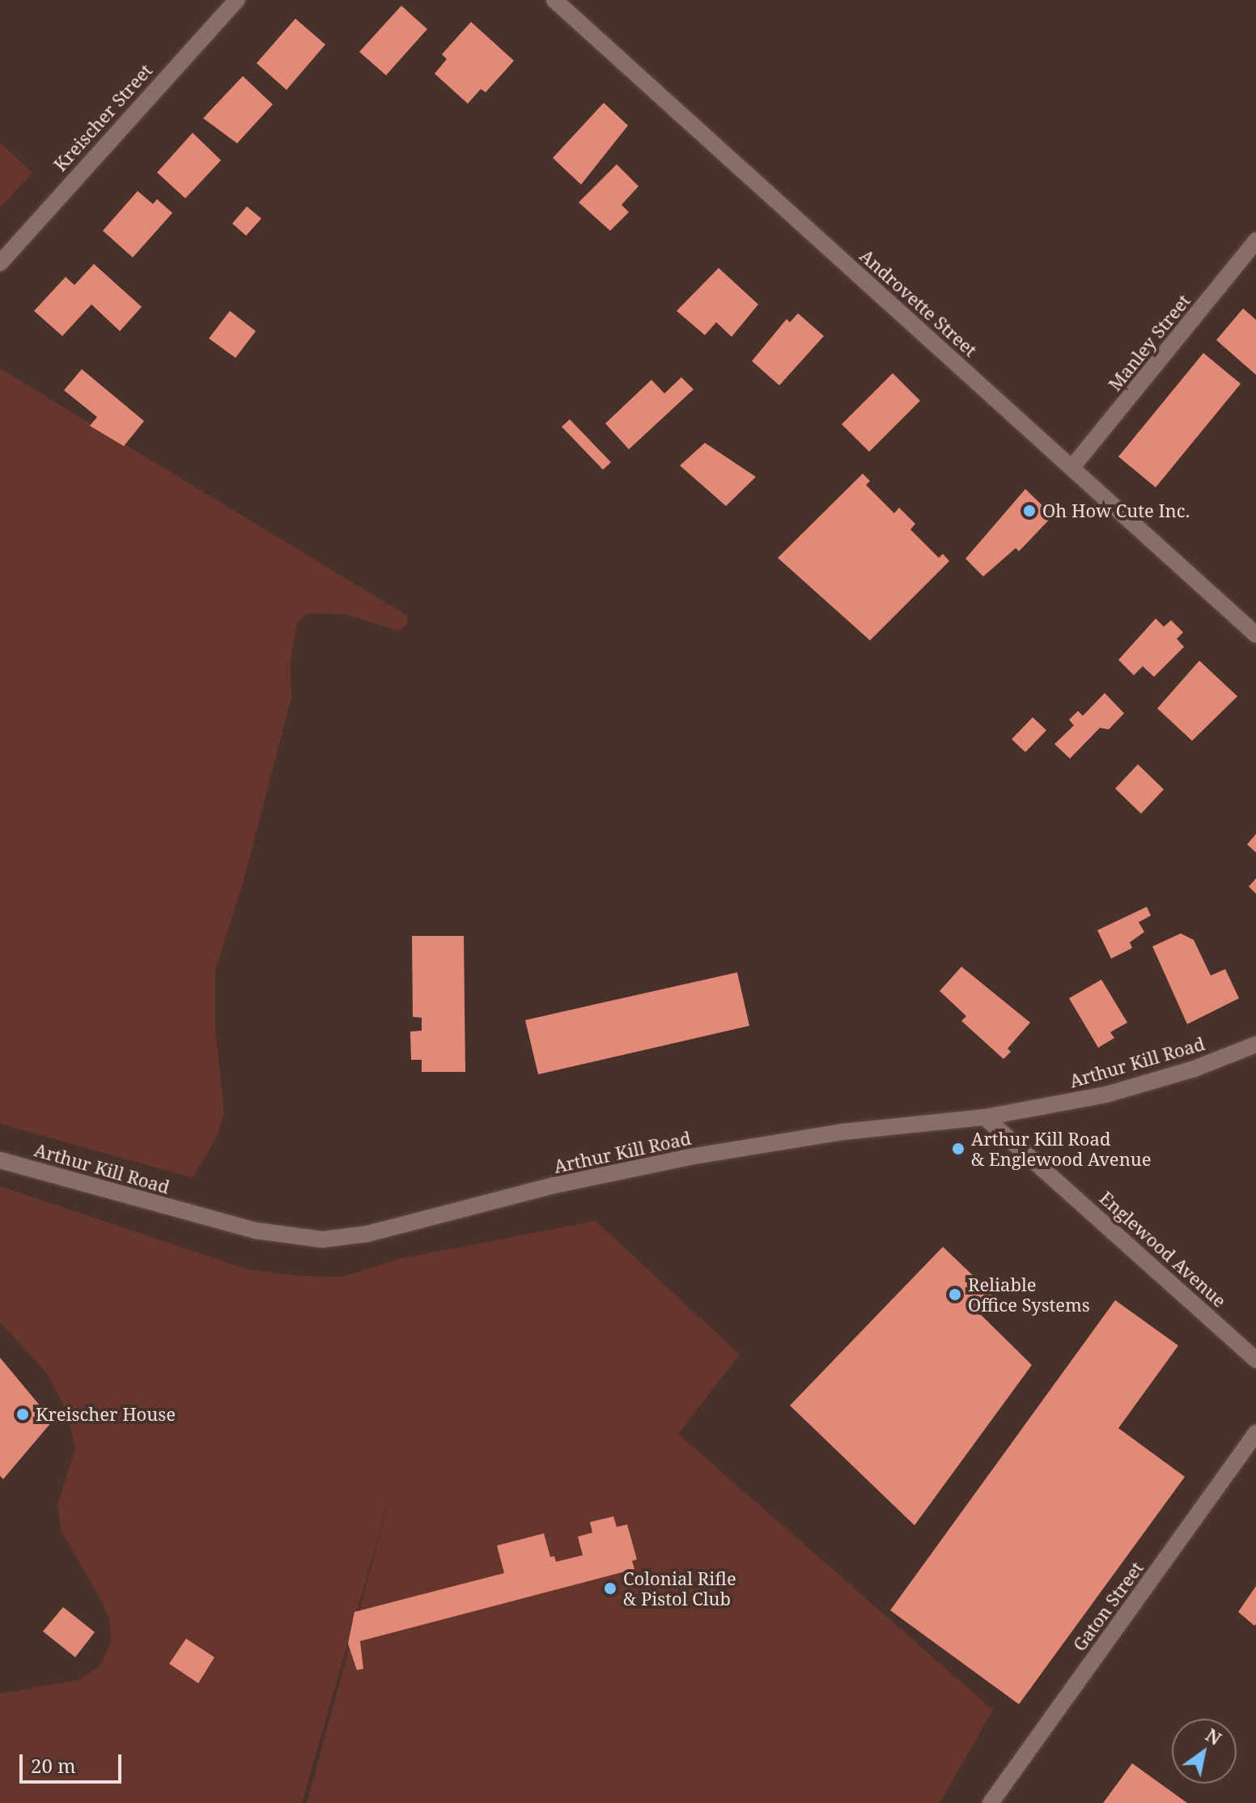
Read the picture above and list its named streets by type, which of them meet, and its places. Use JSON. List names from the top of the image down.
{
  "streets": {
    "street": [
      "Kreischer Street",
      "Androvette Street",
      "Manley Street",
      "Arthur Kill Road",
      "Englewood Avenue",
      "Gaton Street"
    ]
  },
  "crossings": [
    ["Androvette Street", "Manley Street"],
    ["Arthur Kill Road", "Englewood Avenue"]
  ],
  "places": [
    "Oh How Cute Inc.",
    "Arthur Kill Road & Englewood Avenue",
    "Reliable Office Systems",
    "Kreischer House",
    "Colonial Rifle & Pistol Club"
  ],
  "scale_bar": "20 m",
  "north": "top right"
}
